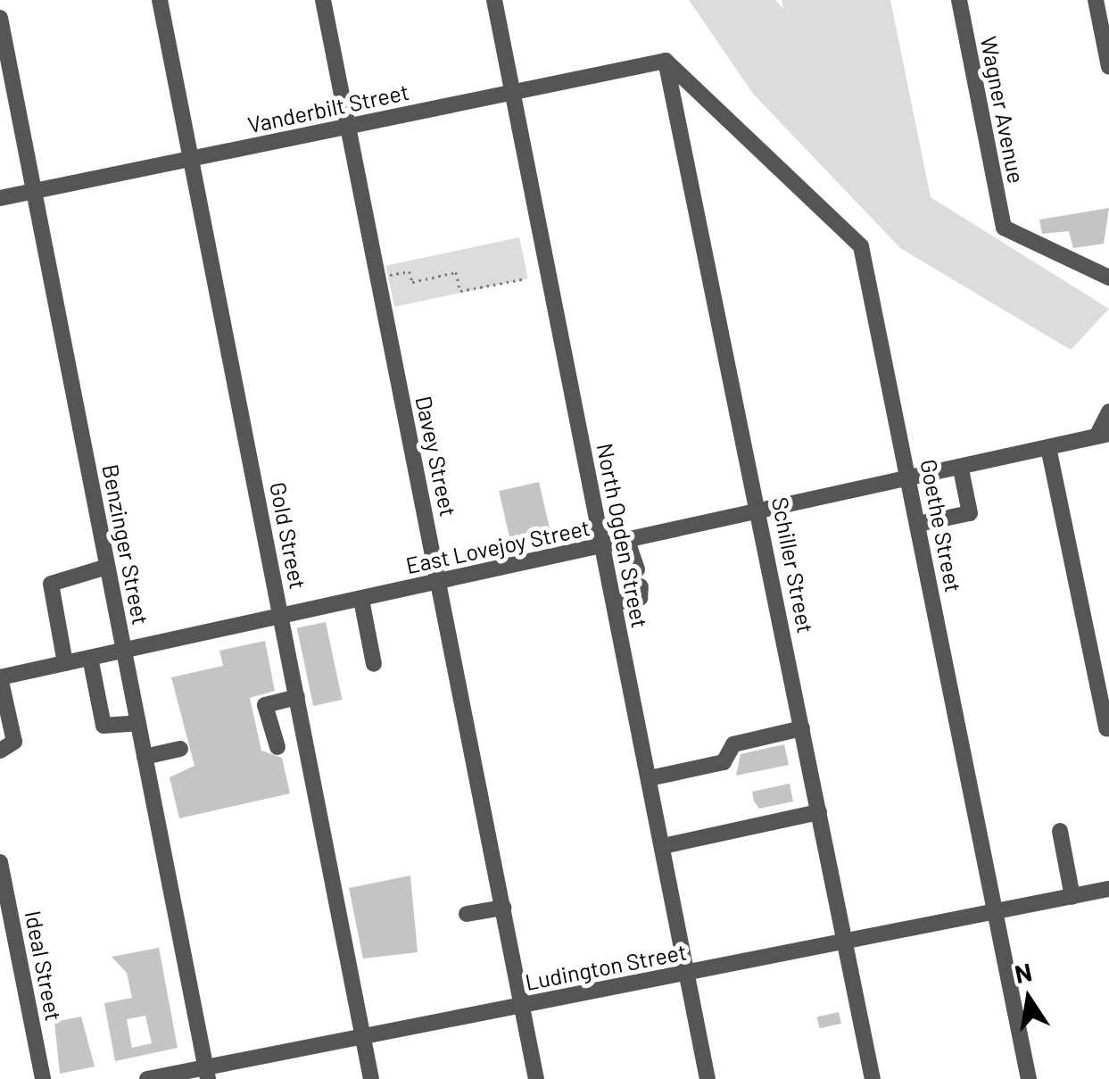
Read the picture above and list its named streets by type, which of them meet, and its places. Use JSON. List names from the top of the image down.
{
  "streets": {
    "street": [
      "Vanderbilt Street",
      "Wagner Avenue",
      "Davey Street",
      "Goethe Street",
      "Gold Street",
      "North Ogden Street",
      "Benzinger Street",
      "East Lovejoy Street",
      "Schiller Street",
      "Ideal Street",
      "Ludington Street"
    ]
  },
  "crossings": [
    ["Vanderbilt Street", "Davey Street"],
    ["Vanderbilt Street", "Goethe Street"],
    ["Vanderbilt Street", "Gold Street"],
    ["Vanderbilt Street", "North Ogden Street"],
    ["Vanderbilt Street", "Benzinger Street"],
    ["Vanderbilt Street", "Schiller Street"],
    ["Davey Street", "East Lovejoy Street"],
    ["Davey Street", "Ludington Street"],
    ["Goethe Street", "East Lovejoy Street"],
    ["Goethe Street", "Schiller Street"],
    ["Goethe Street", "Ludington Street"],
    ["Gold Street", "East Lovejoy Street"],
    ["Gold Street", "Ludington Street"],
    ["North Ogden Street", "East Lovejoy Street"],
    ["North Ogden Street", "Ludington Street"],
    ["Benzinger Street", "East Lovejoy Street"],
    ["Benzinger Street", "Ludington Street"],
    ["East Lovejoy Street", "Schiller Street"],
    ["Schiller Street", "Ludington Street"]
  ],
  "north": "top"
}
